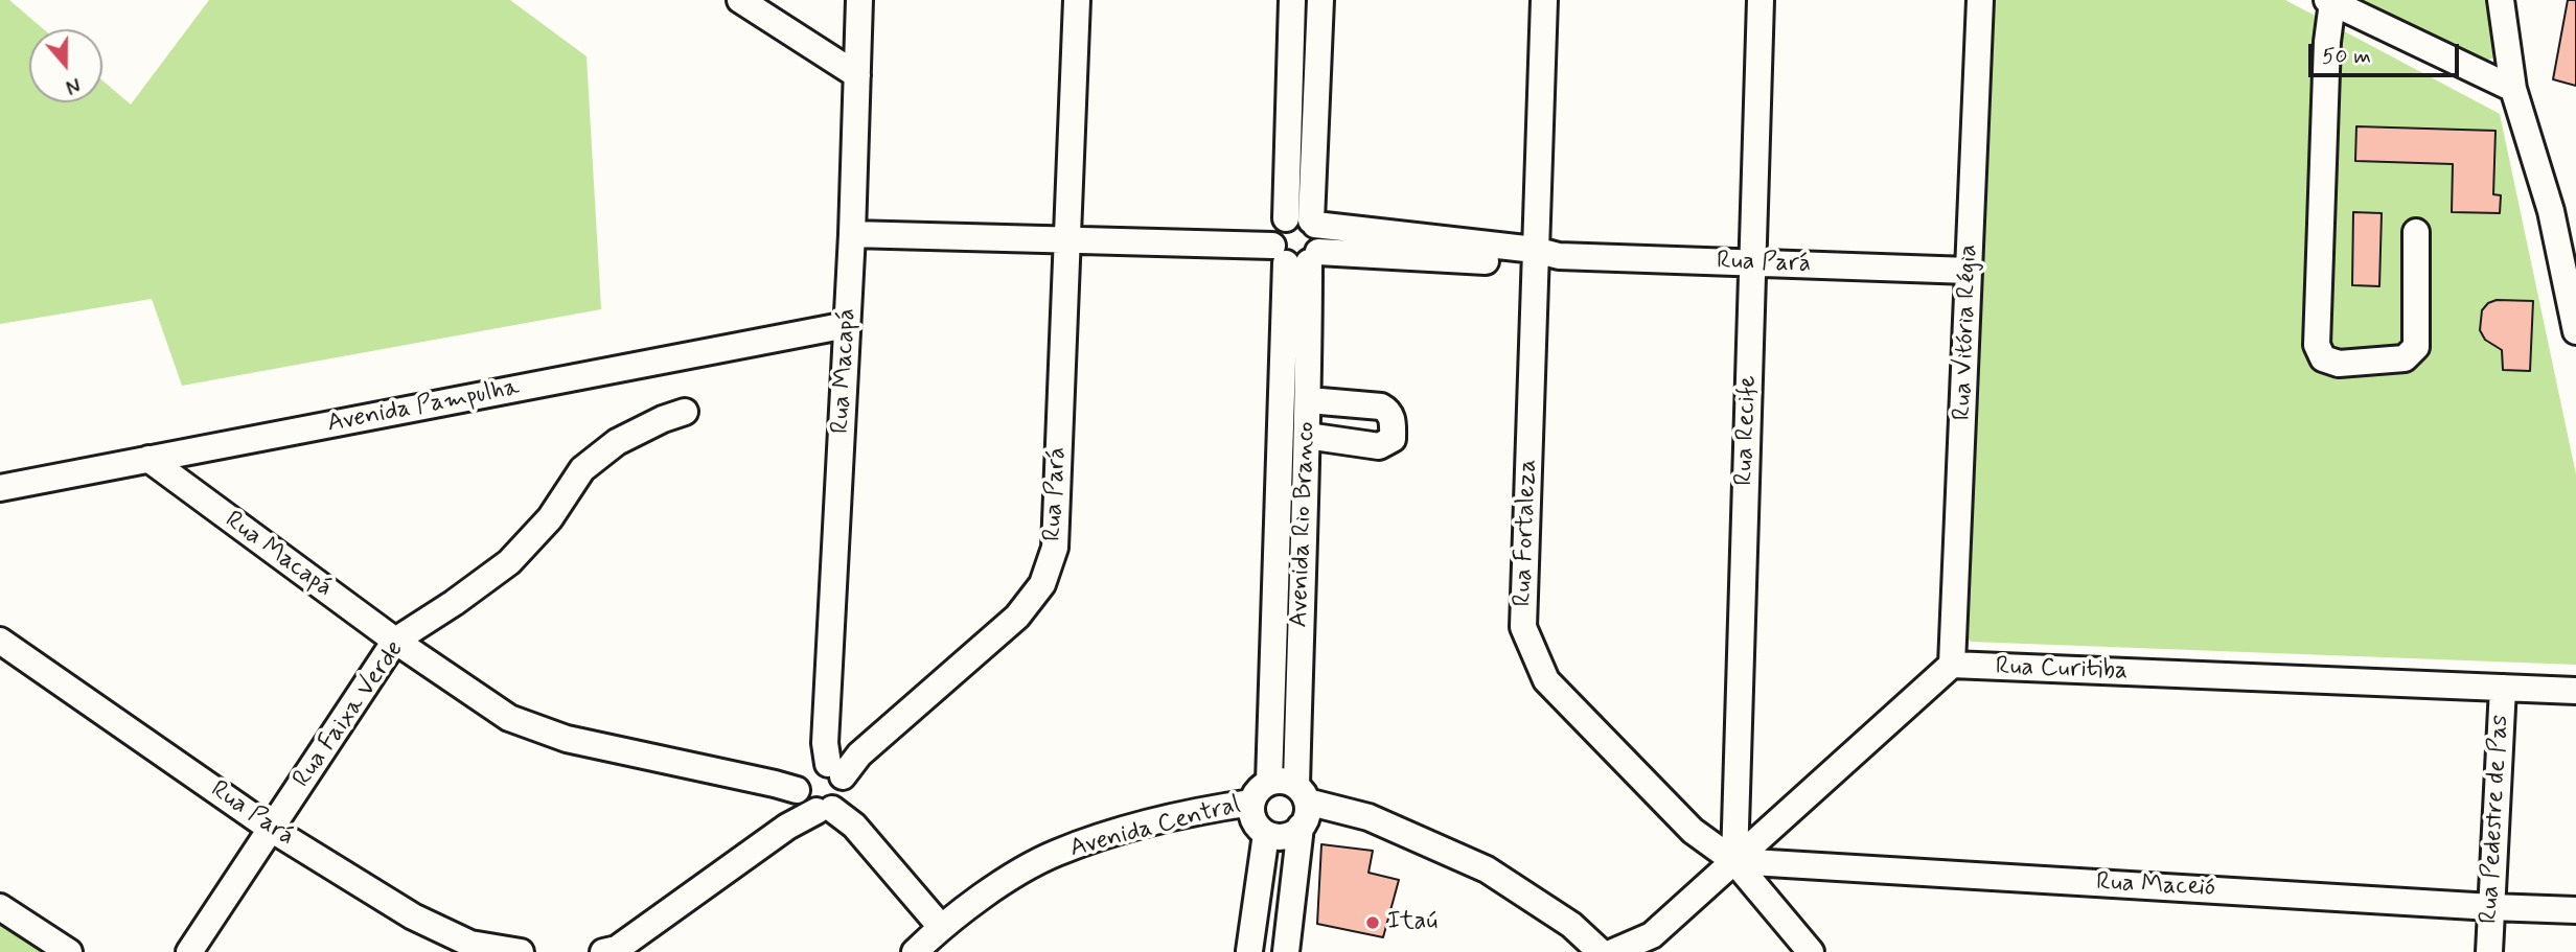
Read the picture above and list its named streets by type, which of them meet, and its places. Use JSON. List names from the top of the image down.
{
  "streets": {
    "street": [
      "Rua Pará",
      "Rua Vitória Régia",
      "Rua Macapá",
      "Avenida Pampulha",
      "Rua Recife",
      "Avenida Rio Branco",
      "Rua Fortaleza",
      "Rua Curitiba",
      "Rua Faixa Verde",
      "Rua Pedestre de Pas",
      "Avenida Central",
      "Rua Maceió"
    ]
  },
  "crossings": [
    ["Rua Pará", "Rua Vitória Régia"],
    ["Rua Pará", "Rua Macapá"],
    ["Rua Pará", "Rua Recife"],
    ["Rua Pará", "Avenida Rio Branco"],
    ["Rua Pará", "Rua Fortaleza"],
    ["Rua Pará", "Rua Faixa Verde"],
    ["Rua Vitória Régia", "Rua Curitiba"],
    ["Rua Macapá", "Avenida Pampulha"],
    ["Rua Macapá", "Rua Faixa Verde"],
    ["Rua Macapá", "Avenida Central"],
    ["Rua Recife", "Rua Fortaleza"],
    ["Rua Recife", "Rua Maceió"],
    ["Avenida Rio Branco", "Avenida Central"],
    ["Rua Fortaleza", "Rua Maceió"],
    ["Rua Curitiba", "Rua Pedestre de Pas"],
    ["Rua Pedestre de Pas", "Rua Maceió"]
  ],
  "places": ["Itaú"],
  "scale_bar": "50 m",
  "north": "bottom"
}
